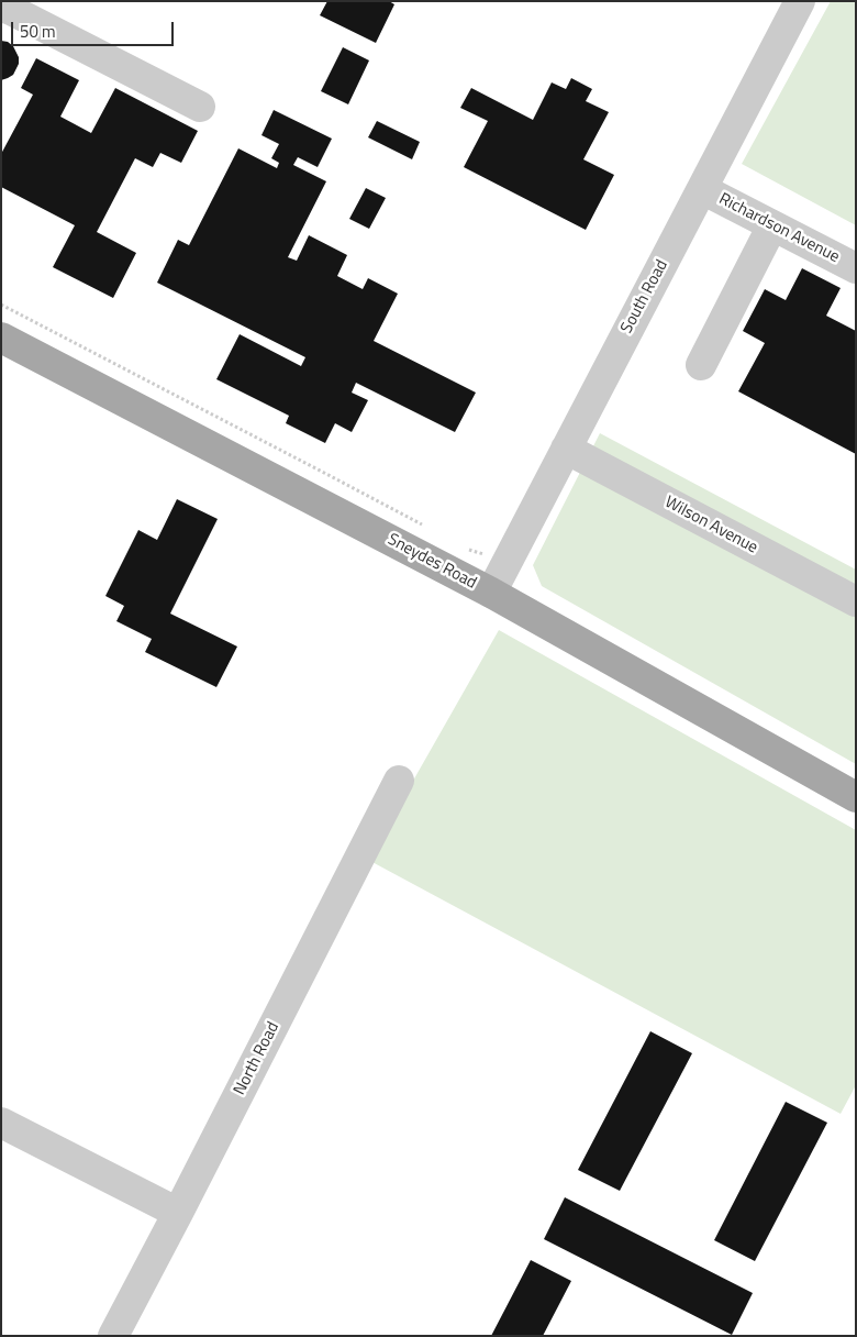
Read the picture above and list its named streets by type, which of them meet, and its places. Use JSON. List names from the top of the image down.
{
  "streets": {
    "main road": ["Sneydes Road"],
    "street": [
      "Richardson Avenue",
      "South Road",
      "Wilson Avenue",
      "North Road"
    ]
  },
  "crossings": [
    ["Richardson Avenue", "South Road"],
    ["South Road", "Wilson Avenue"],
    ["South Road", "Sneydes Road"]
  ],
  "scale_bar": "50 m"
}
